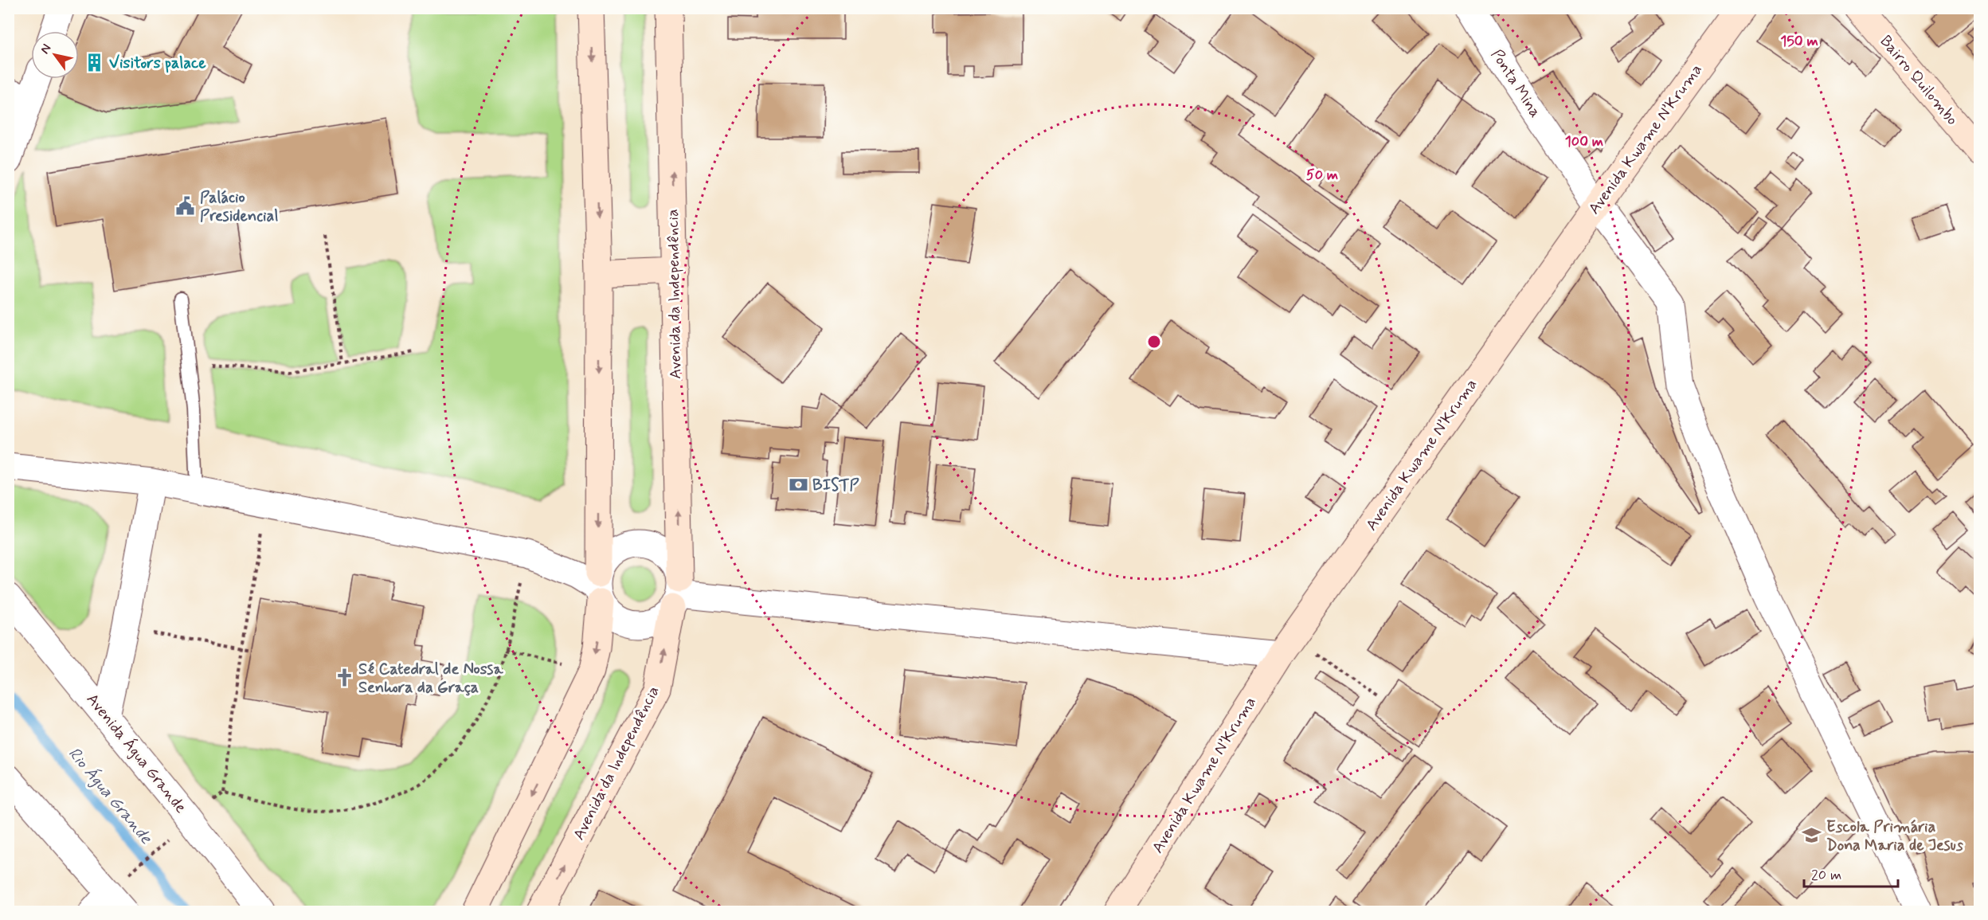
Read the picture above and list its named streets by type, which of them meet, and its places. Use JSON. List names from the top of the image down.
{
  "streets": {
    "street": [
      "Bairro Quilombo",
      "Ponta Mina",
      "Avenida Kwame N’Kruma",
      "Avenida da Independência",
      "Avenida Água Grande"
    ]
  },
  "crossings": [
    ["Ponta Mina", "Avenida Kwame N’Kruma"]
  ],
  "water": ["Rio Água Grande"],
  "places": {
    "building": ["Visitors palace"],
    "public building": ["Palácio Presidencial"],
    "bank": ["BISTP"],
    "church": ["Sé Catedral de Nossa Senhora da Graça"],
    "school or university": ["Escola Primária Dona Maria de Jesus"]
  },
  "scale_bar": "20 m",
  "north": "top left",
  "rings": ["150 m", "100 m", "50 m"]
}
